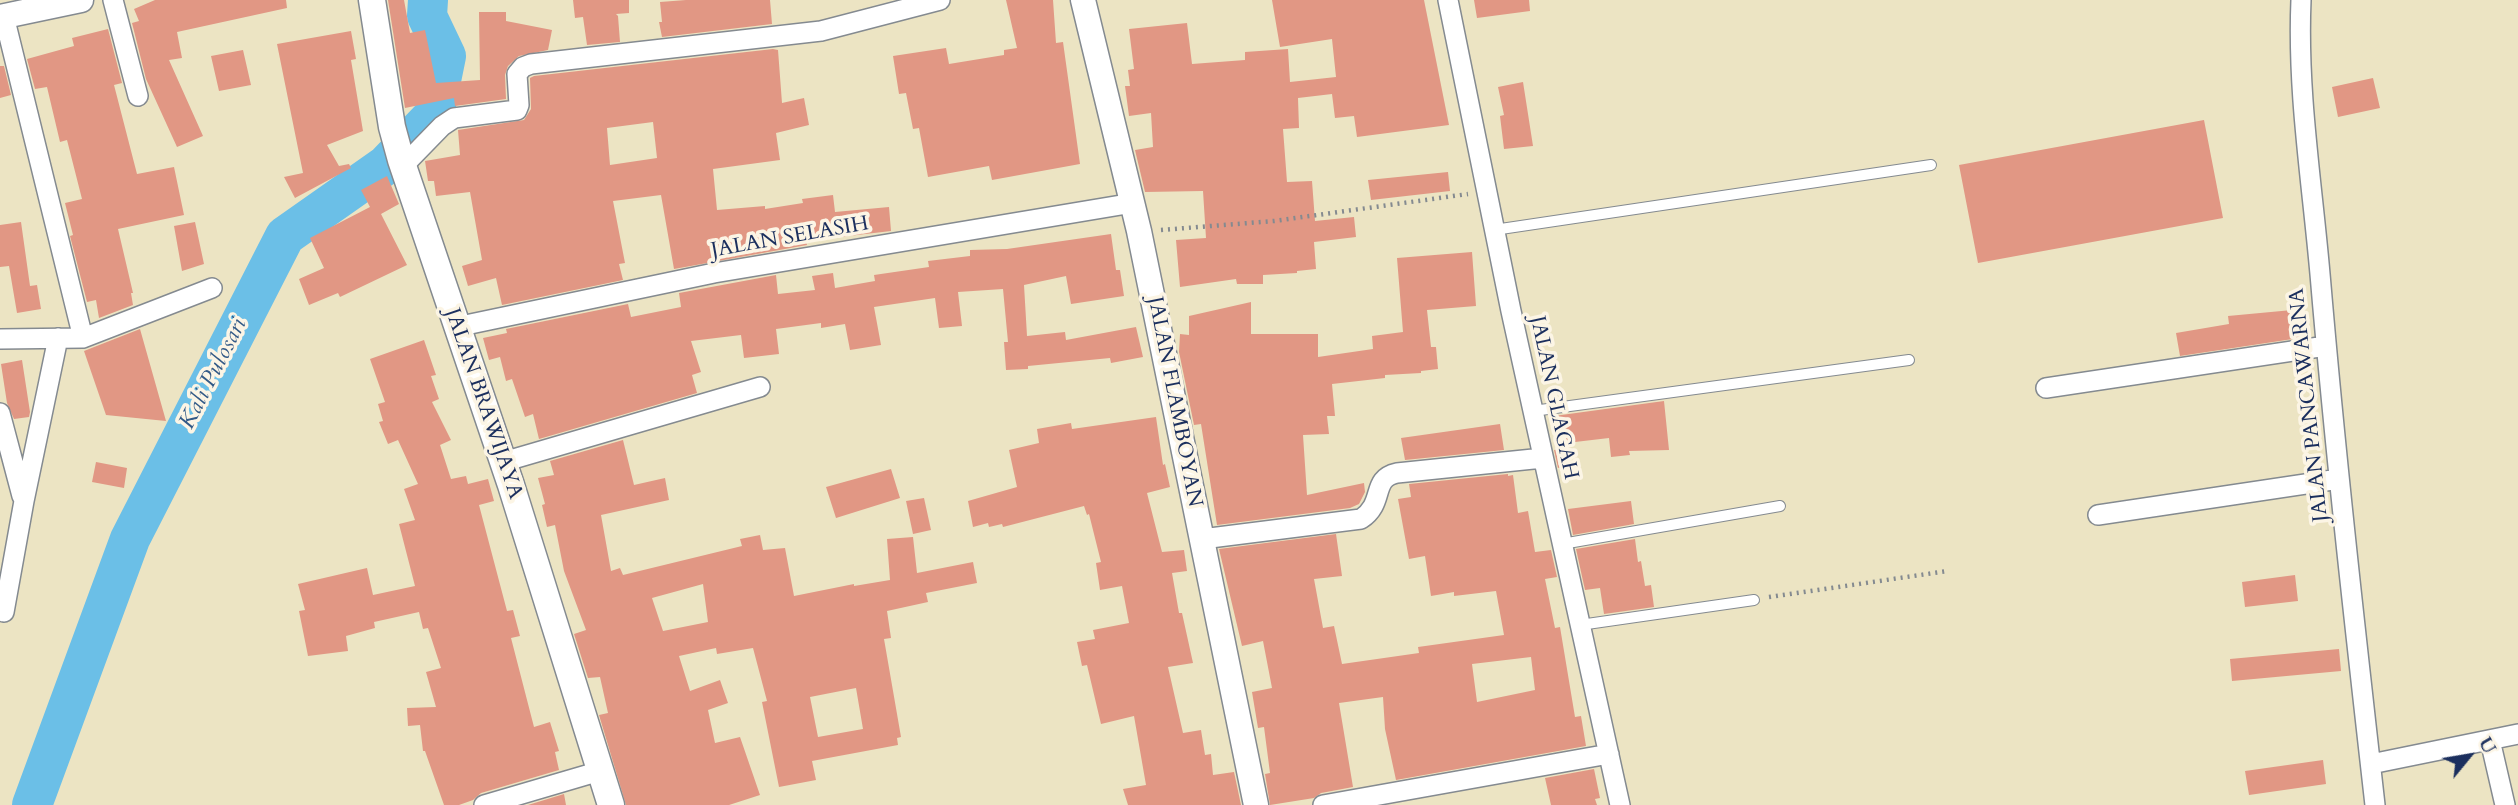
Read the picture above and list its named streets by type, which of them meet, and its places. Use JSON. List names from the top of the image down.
{
  "streets": {
    "main road": ["JALAN BRAWIJAYA"],
    "street": [
      "JALAN SELASIH",
      "JALAN GLAGAH",
      "JALAN FLAMBOYAN",
      "JALAN PANCAWARNA"
    ]
  },
  "crossings": [
    ["JALAN SELASIH", "JALAN FLAMBOYAN"],
    ["JALAN SELASIH", "JALAN BRAWIJAYA"]
  ],
  "water": ["Kali Pulosari"],
  "north": "top right"
}
